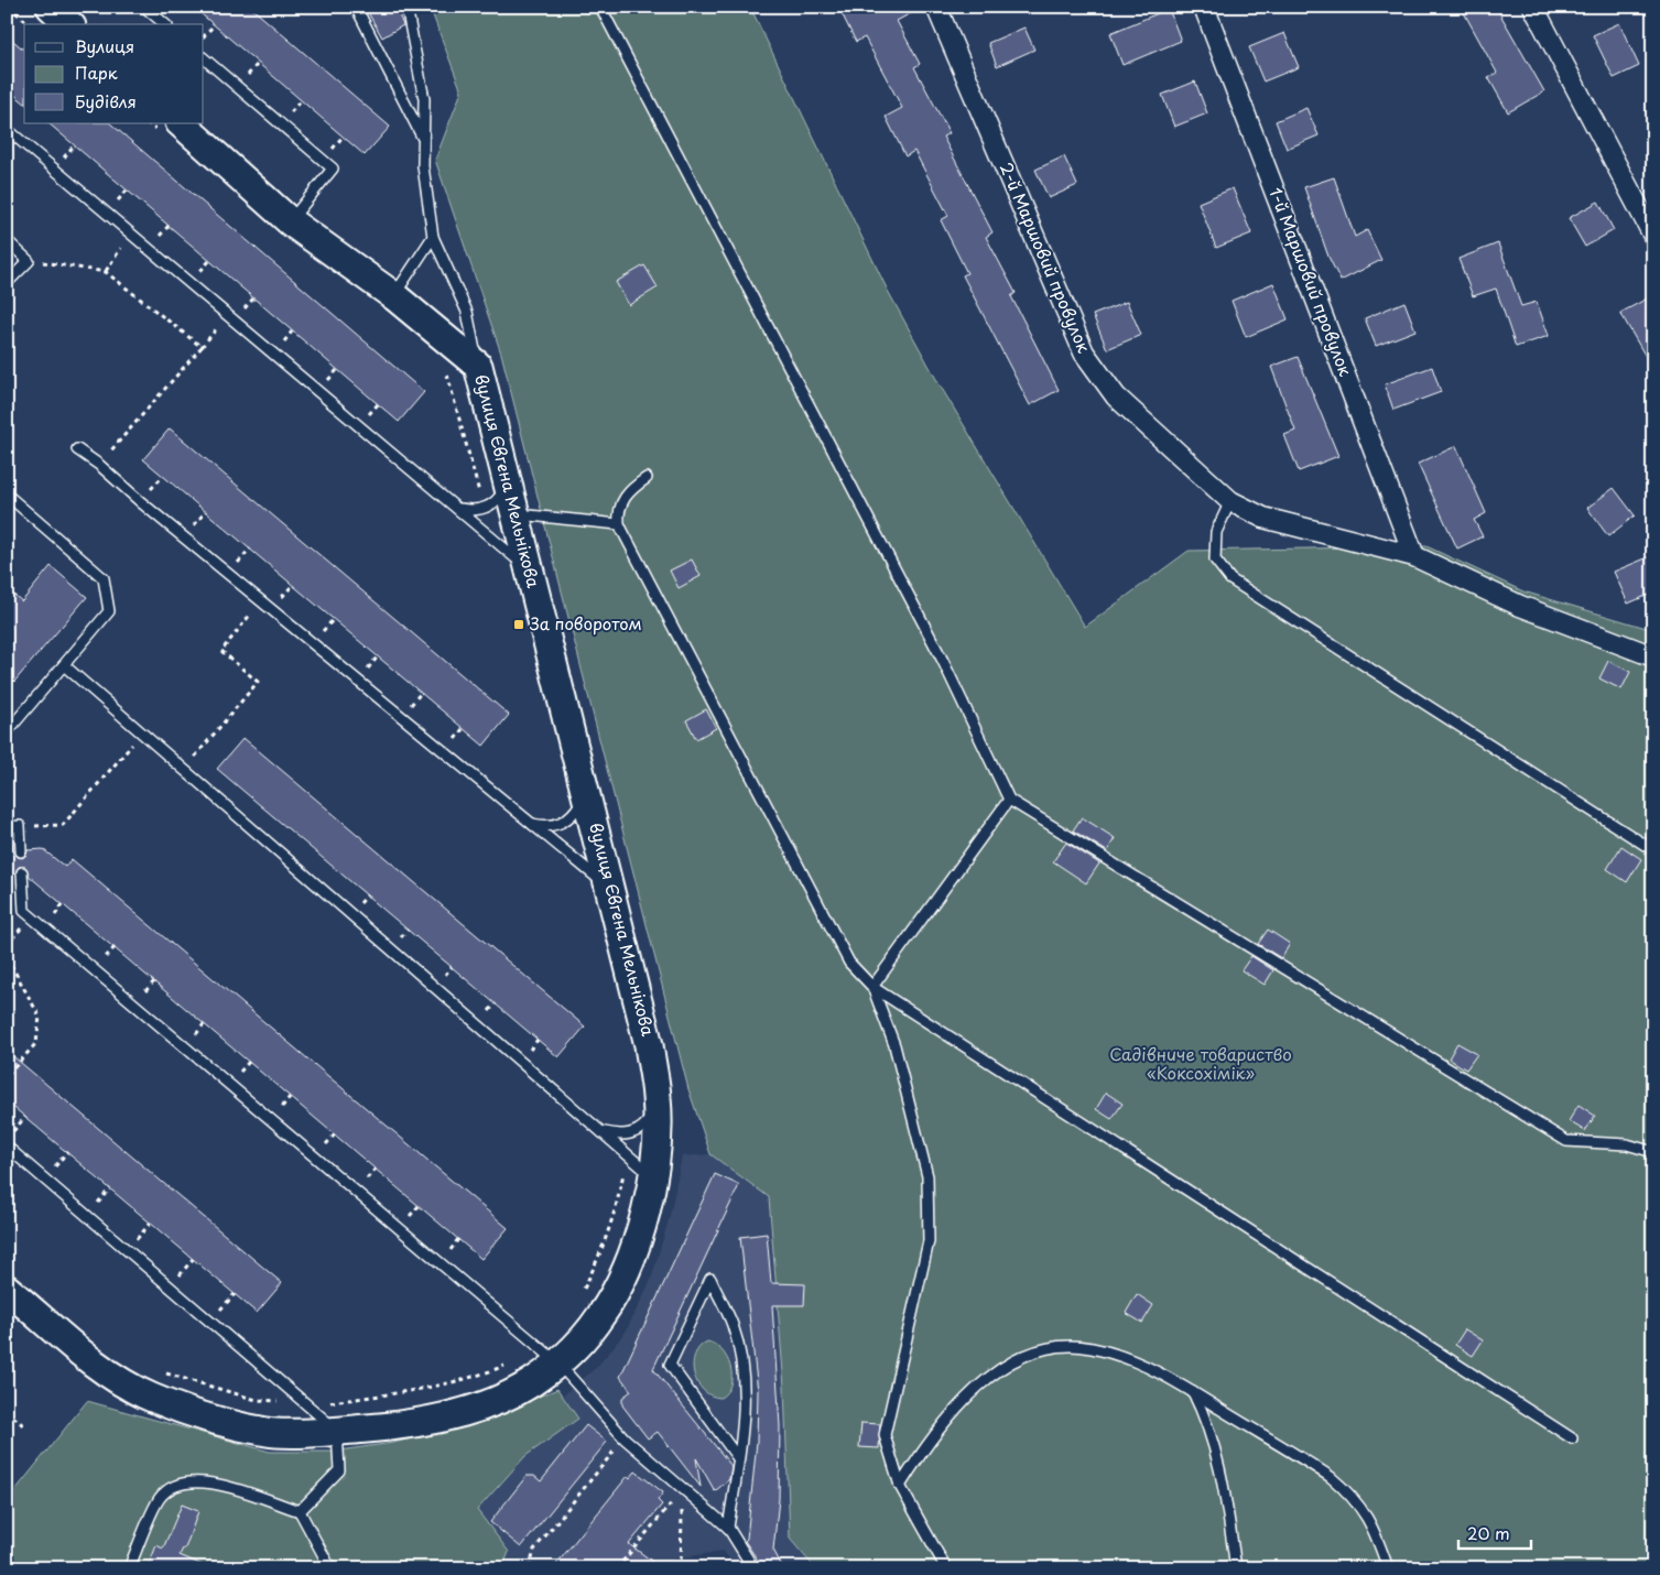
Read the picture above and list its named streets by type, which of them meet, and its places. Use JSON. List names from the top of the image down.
{
  "streets": {
    "street": ["2-й Маршовий провулок", "1-й Маршовий провулок", "вулиця Євгена Мельнікова"]
  },
  "crossings": [
    ["2-й Маршовий провулок", "1-й Маршовий провулок"]
  ],
  "parks": ["Садівниче товариство «Коксохімік»"],
  "places": {
    "transit": ["За поворотом"]
  },
  "legend": ["Вулиця", "Парк", "Будівля"],
  "scale_bar": "20 m"
}
